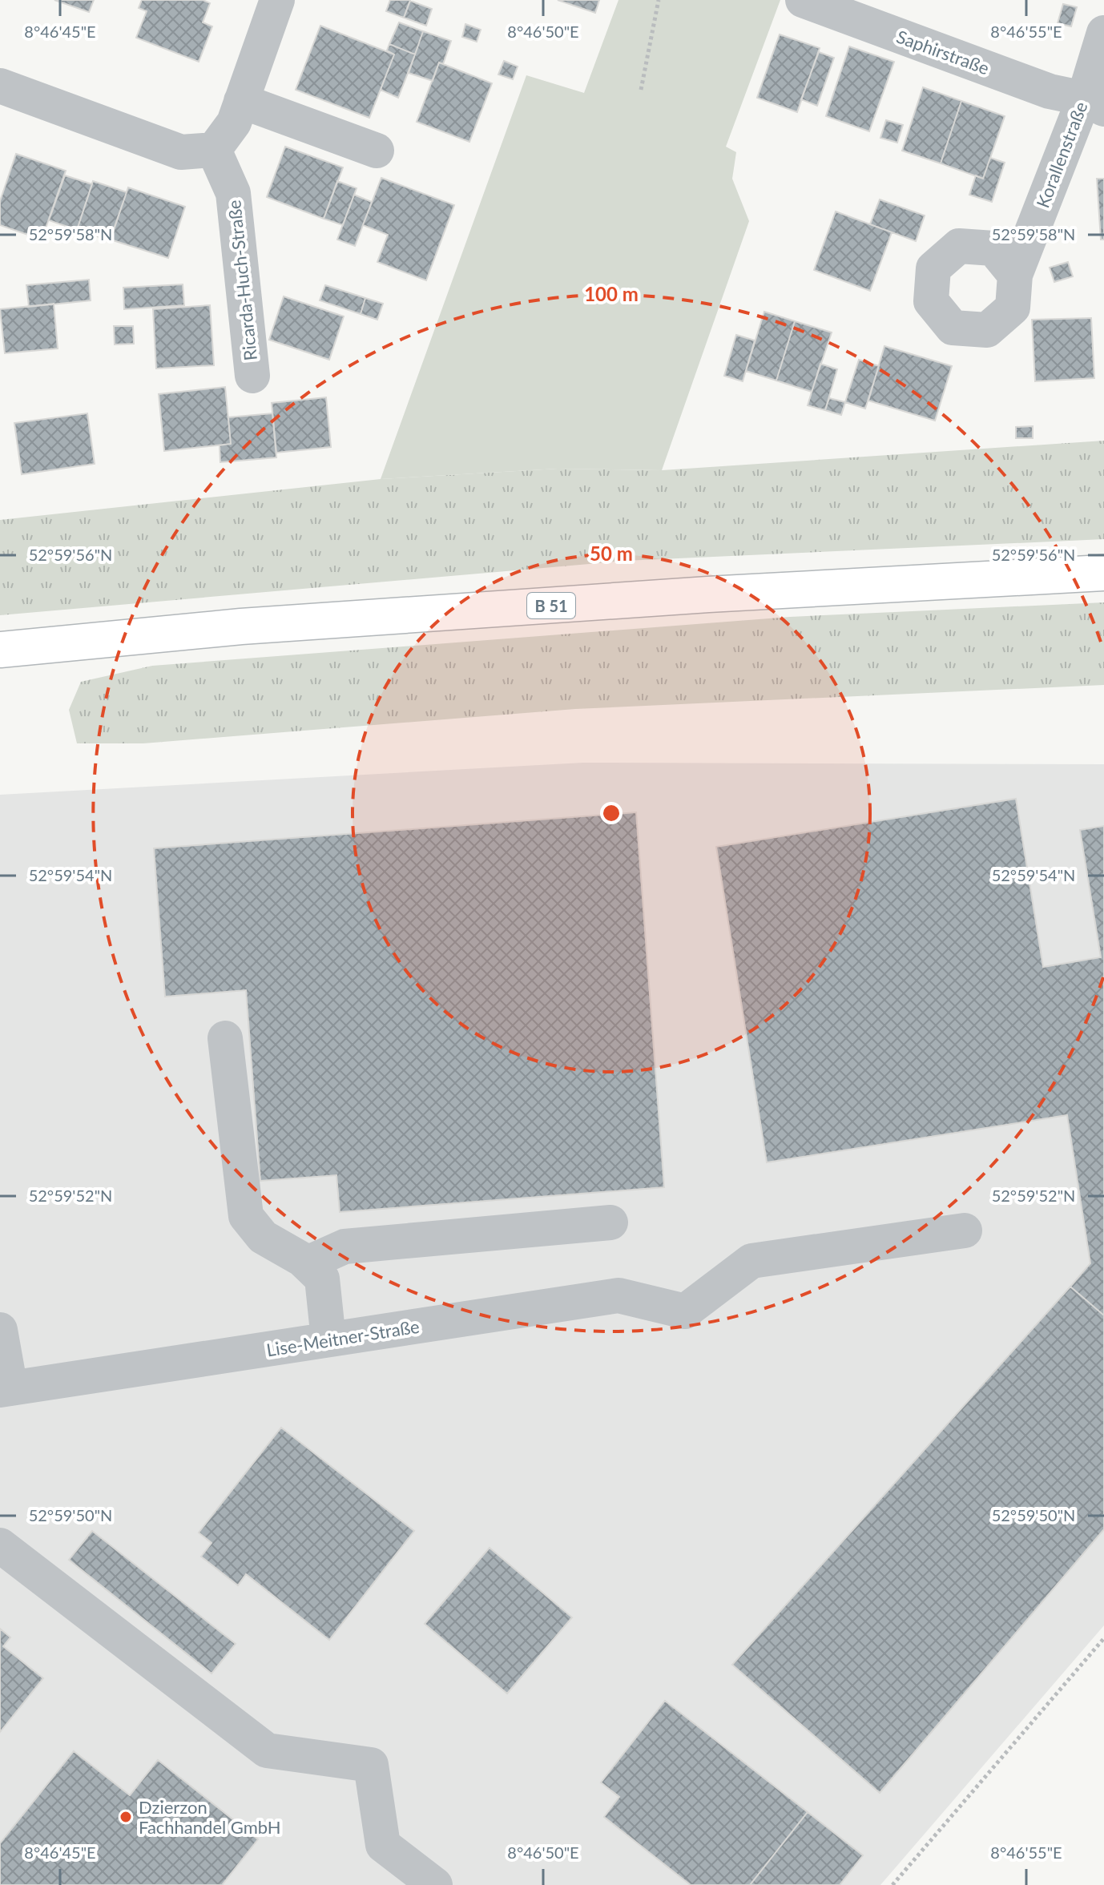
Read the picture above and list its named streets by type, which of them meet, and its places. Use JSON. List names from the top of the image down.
{
  "streets": {
    "main road": ["B 51"],
    "street": [
      "Saphirstraße",
      "Korallenstraße",
      "Ricarda-Huch-Straße",
      "Lise-Meitner-Straße"
    ]
  },
  "crossings": [
    ["Saphirstraße", "Korallenstraße"]
  ],
  "places": ["Dzierzon Fachhandel GmbH"],
  "coordinates": [
    "8°46'45\"E",
    "8°46'50\"E",
    "8°46'55\"E",
    "52°59'58\"N",
    "52°59'56\"N",
    "52°59'54\"N",
    "52°59'52\"N",
    "52°59'50\"N"
  ],
  "rings": ["100 m", "50 m"]
}
